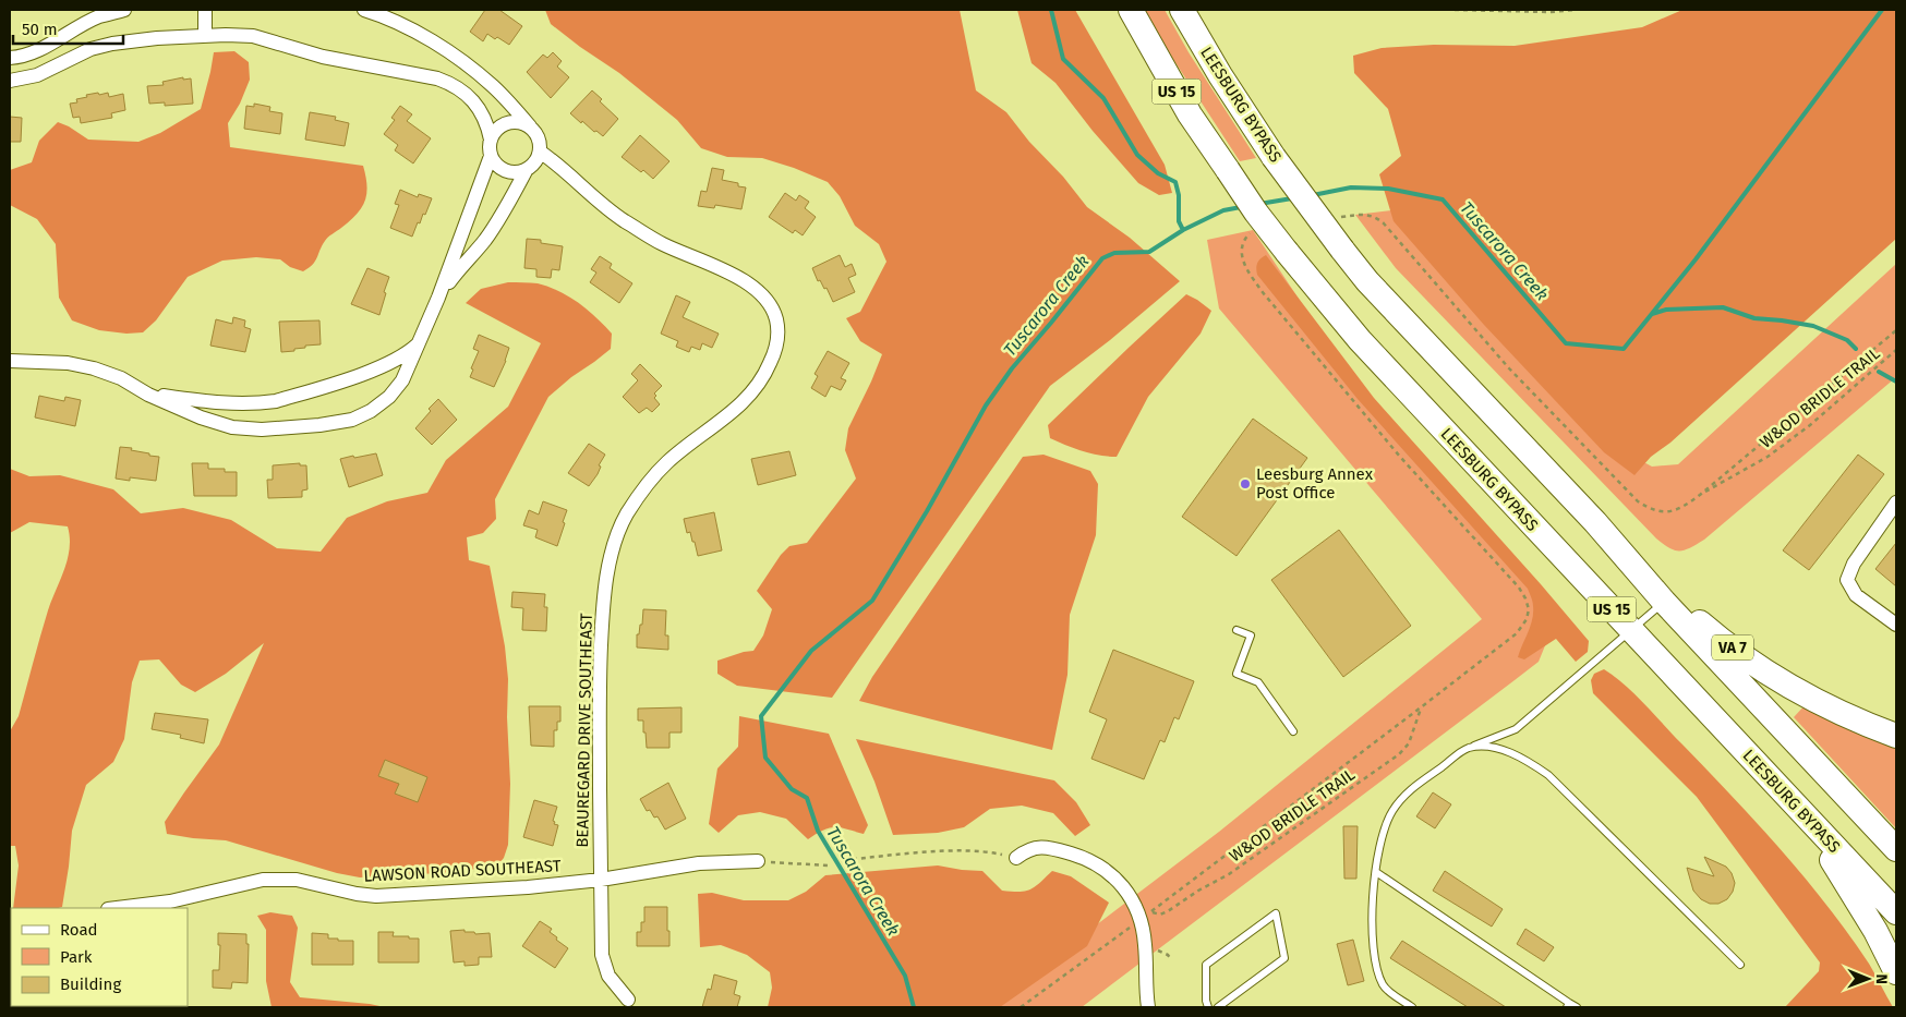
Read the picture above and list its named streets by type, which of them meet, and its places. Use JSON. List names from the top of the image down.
{
  "streets": {
    "highway": ["US 15", "LEESBURG BYPASS", "VA 7"],
    "street": ["BEAUREGARD DRIVE SOUTHEAST", "LAWSON ROAD SOUTHEAST"],
    "path": ["W&OD BRIDLE TRAIL"]
  },
  "crossings": [
    ["LEESBURG BYPASS", "VA 7"],
    ["BEAUREGARD DRIVE SOUTHEAST", "LAWSON ROAD SOUTHEAST"]
  ],
  "water": ["Tuscarora Creek"],
  "places": ["Leesburg Annex Post Office"],
  "legend": ["Road", "Park", "Building"],
  "scale_bar": "50 m",
  "north": "right"
}
